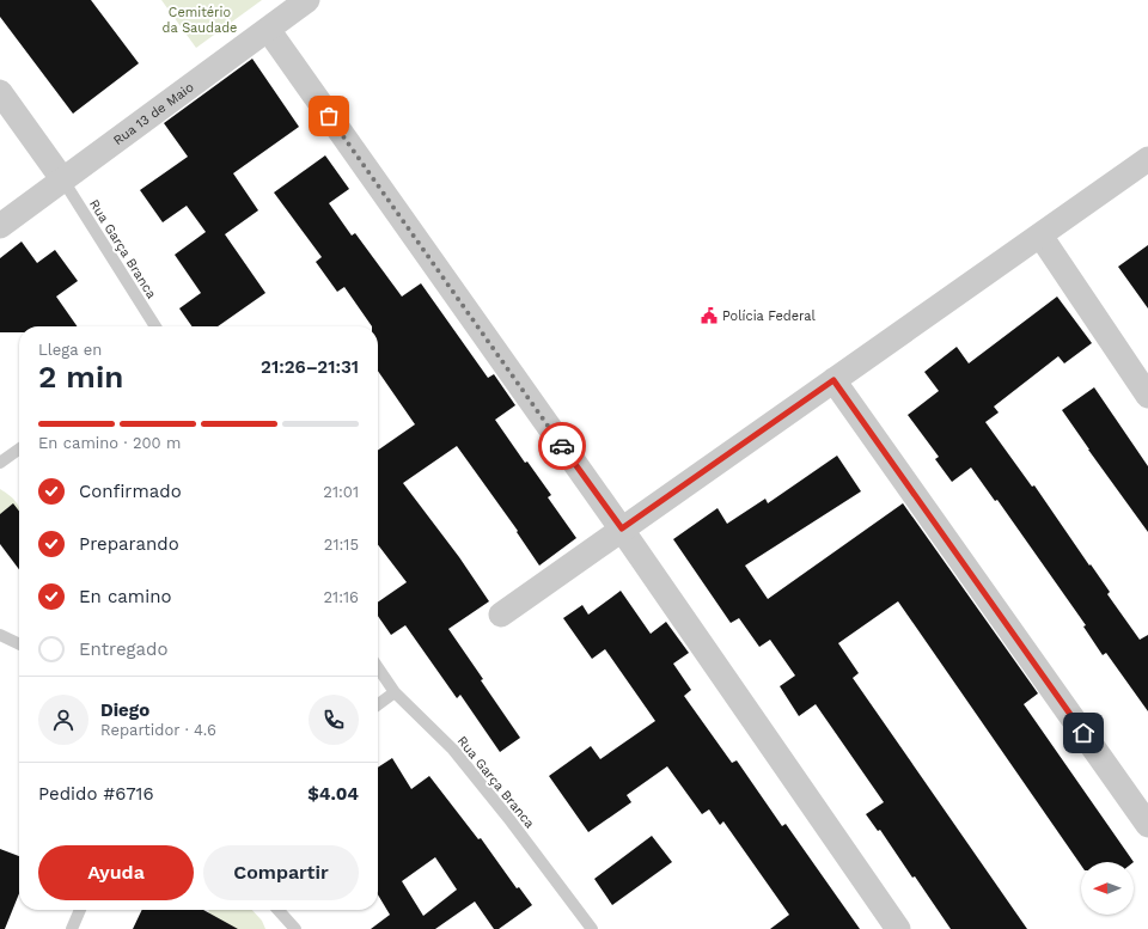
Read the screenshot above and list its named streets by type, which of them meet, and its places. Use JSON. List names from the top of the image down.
{
  "streets": {
    "street": ["Rua 13 de Maio"],
    "lane": ["Rua Garça Branca"]
  },
  "crossings": [
    ["Rua 13 de Maio", "Rua Garça Branca"]
  ],
  "parks": ["Cemitério da Saudade"],
  "places": {
    "public building": ["Polícia Federal"]
  },
  "north": "left",
  "page": {
    "heading": ["2 min", "Llega en", "21:26–21:31"],
    "panel": [
      "Diego",
      "Repartidor · 4.6",
      "Pedido #6716",
      "$4.04"
    ],
    "bar": "En camino · 200 m",
    "list": [
      ["Confirmado", "21:01"],
      ["Preparando", "21:15"],
      ["En camino", "21:16"],
      "Entregado"
    ],
    "buttons": ["Ayuda", "Compartir"]
  }
}
